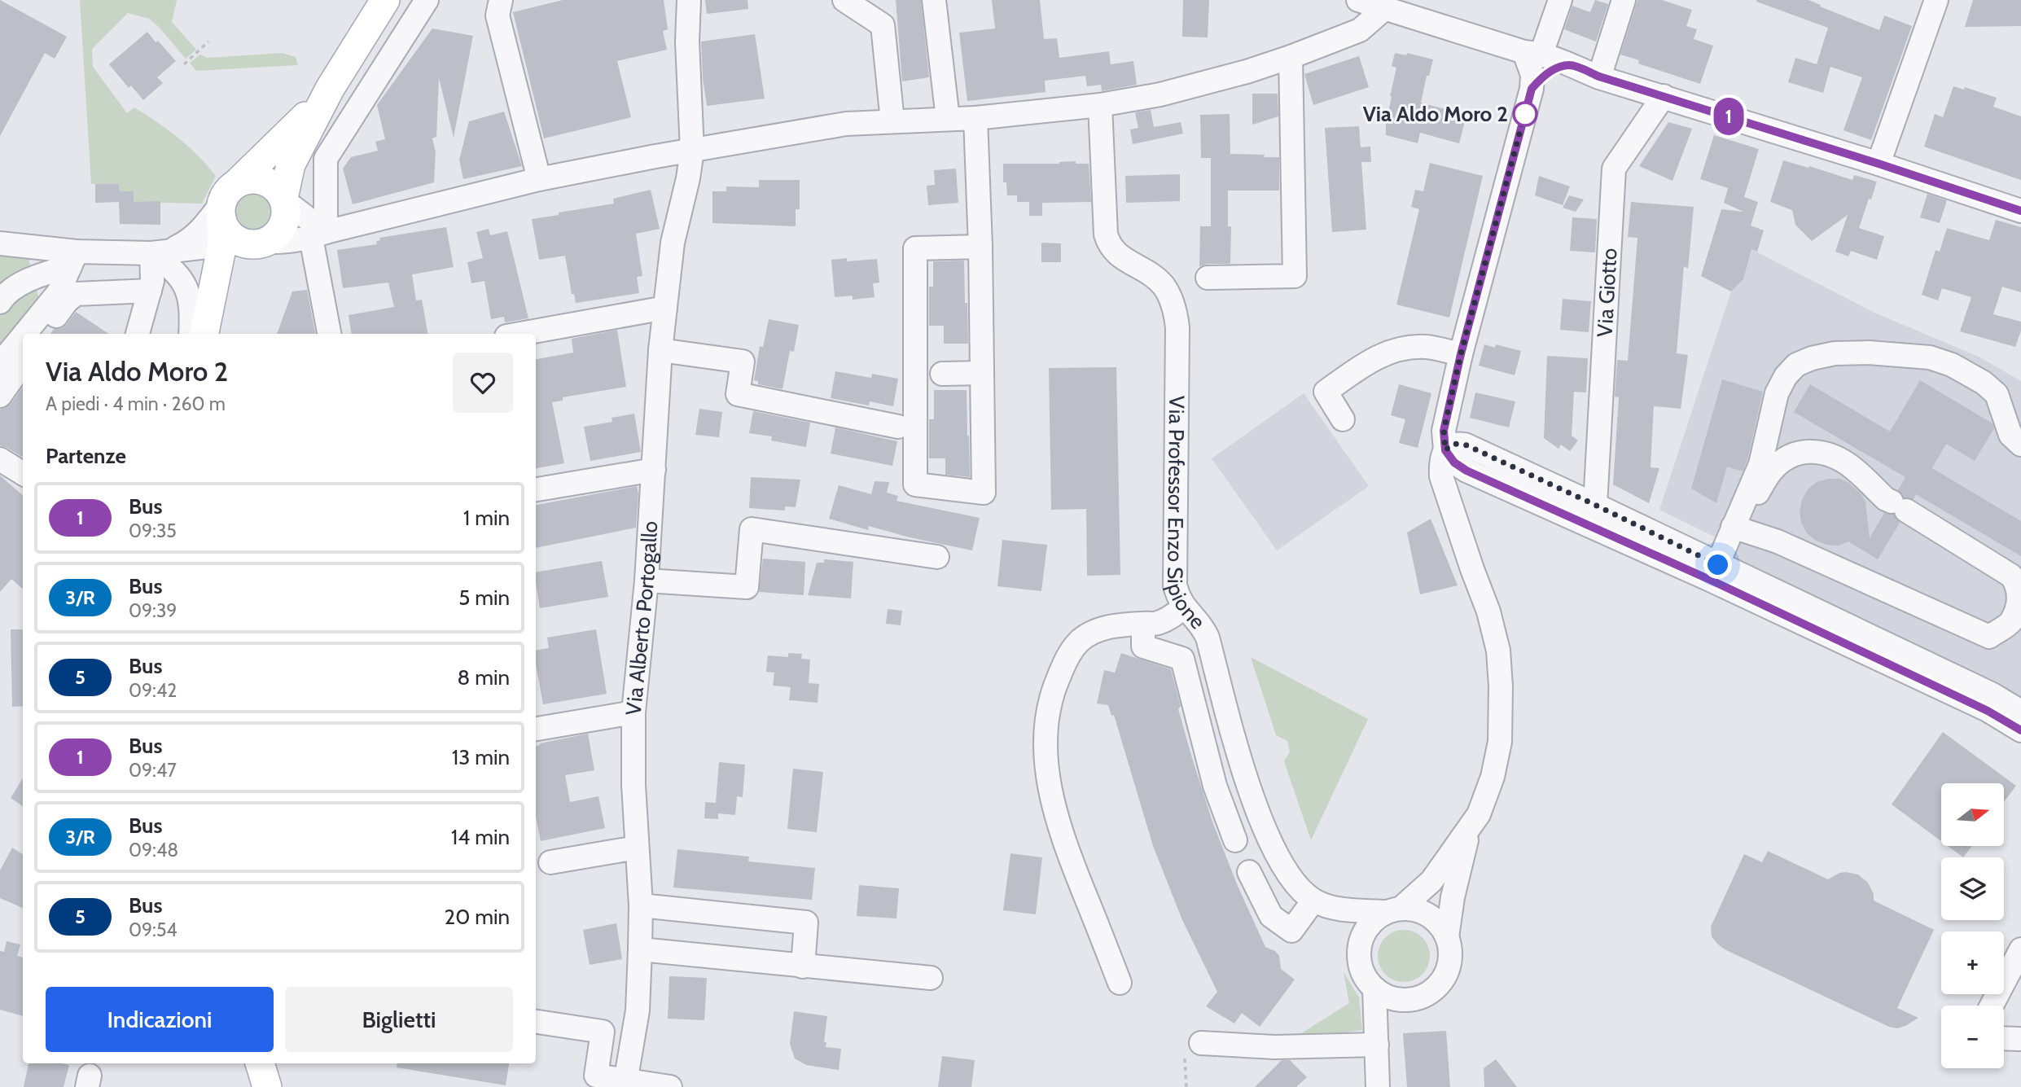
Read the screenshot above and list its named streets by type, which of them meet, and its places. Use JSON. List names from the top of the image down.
{
  "streets": {
    "street": ["Via Giotto", "Via Professor Enzo Sipione", "Via Alberto Portogallo"]
  },
  "places": ["Via Aldo Moro 2"],
  "lines": ["bus line 1"],
  "north": "right",
  "page": {
    "on_map": "1",
    "heading": [
      ["Via Aldo Moro 2", "A piedi · 4 min · 260 m"],
      "Partenze"
    ],
    "list": [
      {
        "mark": "1",
        "name": "Bus",
        "note": "09:35",
        "value": "1 min"
      },
      {
        "mark": "3/R",
        "name": "Bus",
        "note": "09:39",
        "value": "5 min"
      },
      {
        "mark": "5",
        "name": "Bus",
        "note": "09:42",
        "value": "8 min"
      },
      {
        "mark": "1",
        "name": "Bus",
        "note": "09:47",
        "value": "13 min"
      },
      {
        "mark": "3/R",
        "name": "Bus",
        "note": "09:48",
        "value": "14 min"
      },
      {
        "mark": "5",
        "name": "Bus",
        "note": "09:54",
        "value": "20 min"
      }
    ],
    "map_buttons": ["+", "−"],
    "buttons": ["Indicazioni", "Biglietti"]
  }
}
